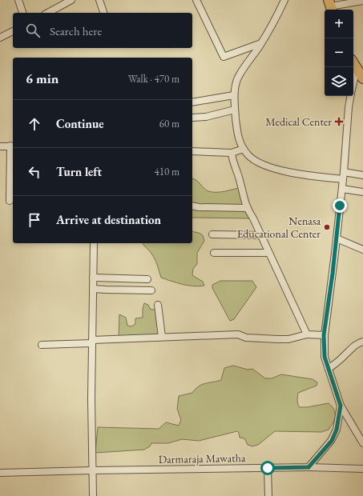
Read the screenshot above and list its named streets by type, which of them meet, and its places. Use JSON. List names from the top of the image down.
{
  "streets": {
    "street": ["Darmaraja Mawatha"]
  },
  "places": {
    "health": ["Medical Center"],
    "other": ["Nenasa Educational Center"]
  },
  "page": {
    "map_buttons": ["+", "−"],
    "search": "Search here",
    "heading": ["6 min", "Walk · 470 m"],
    "list": [
      ["Continue", "60 m"],
      ["Turn left", "410 m"],
      "Arrive at destination"
    ]
  }
}
